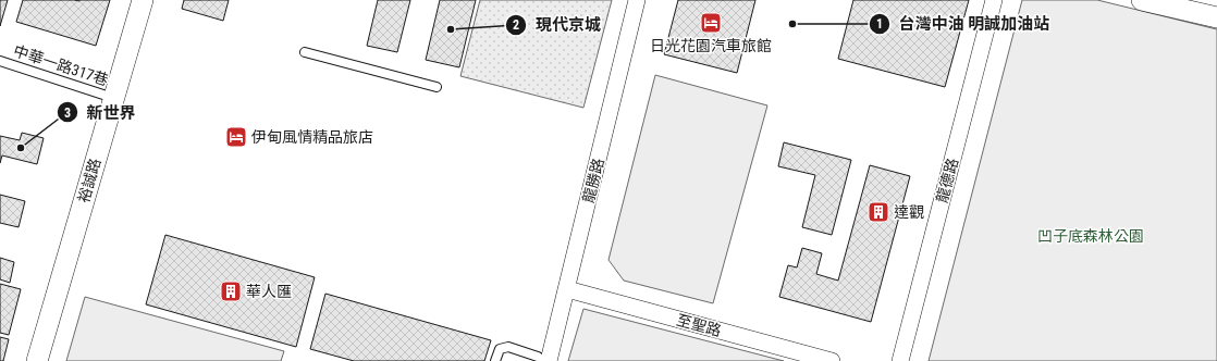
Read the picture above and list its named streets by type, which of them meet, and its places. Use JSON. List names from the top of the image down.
{
  "streets": {
    "street": [
      "裕誠路",
      "龍勝路",
      "龍德路",
      "至聖路"
    ],
    "lane": ["中華一路317巷"]
  },
  "crossings": [
    ["中華一路317巷", "裕誠路"],
    ["龍勝路", "至聖路"]
  ],
  "parks": ["凹子底森林公園"],
  "places": {
    "hotel": ["日光花園汽車旅館", "伊甸風情精品旅店"],
    "other": ["台灣中油 明誠加油站", "現代京城", "新世界"],
    "building": ["達觀", "華人匯"]
  }
}
